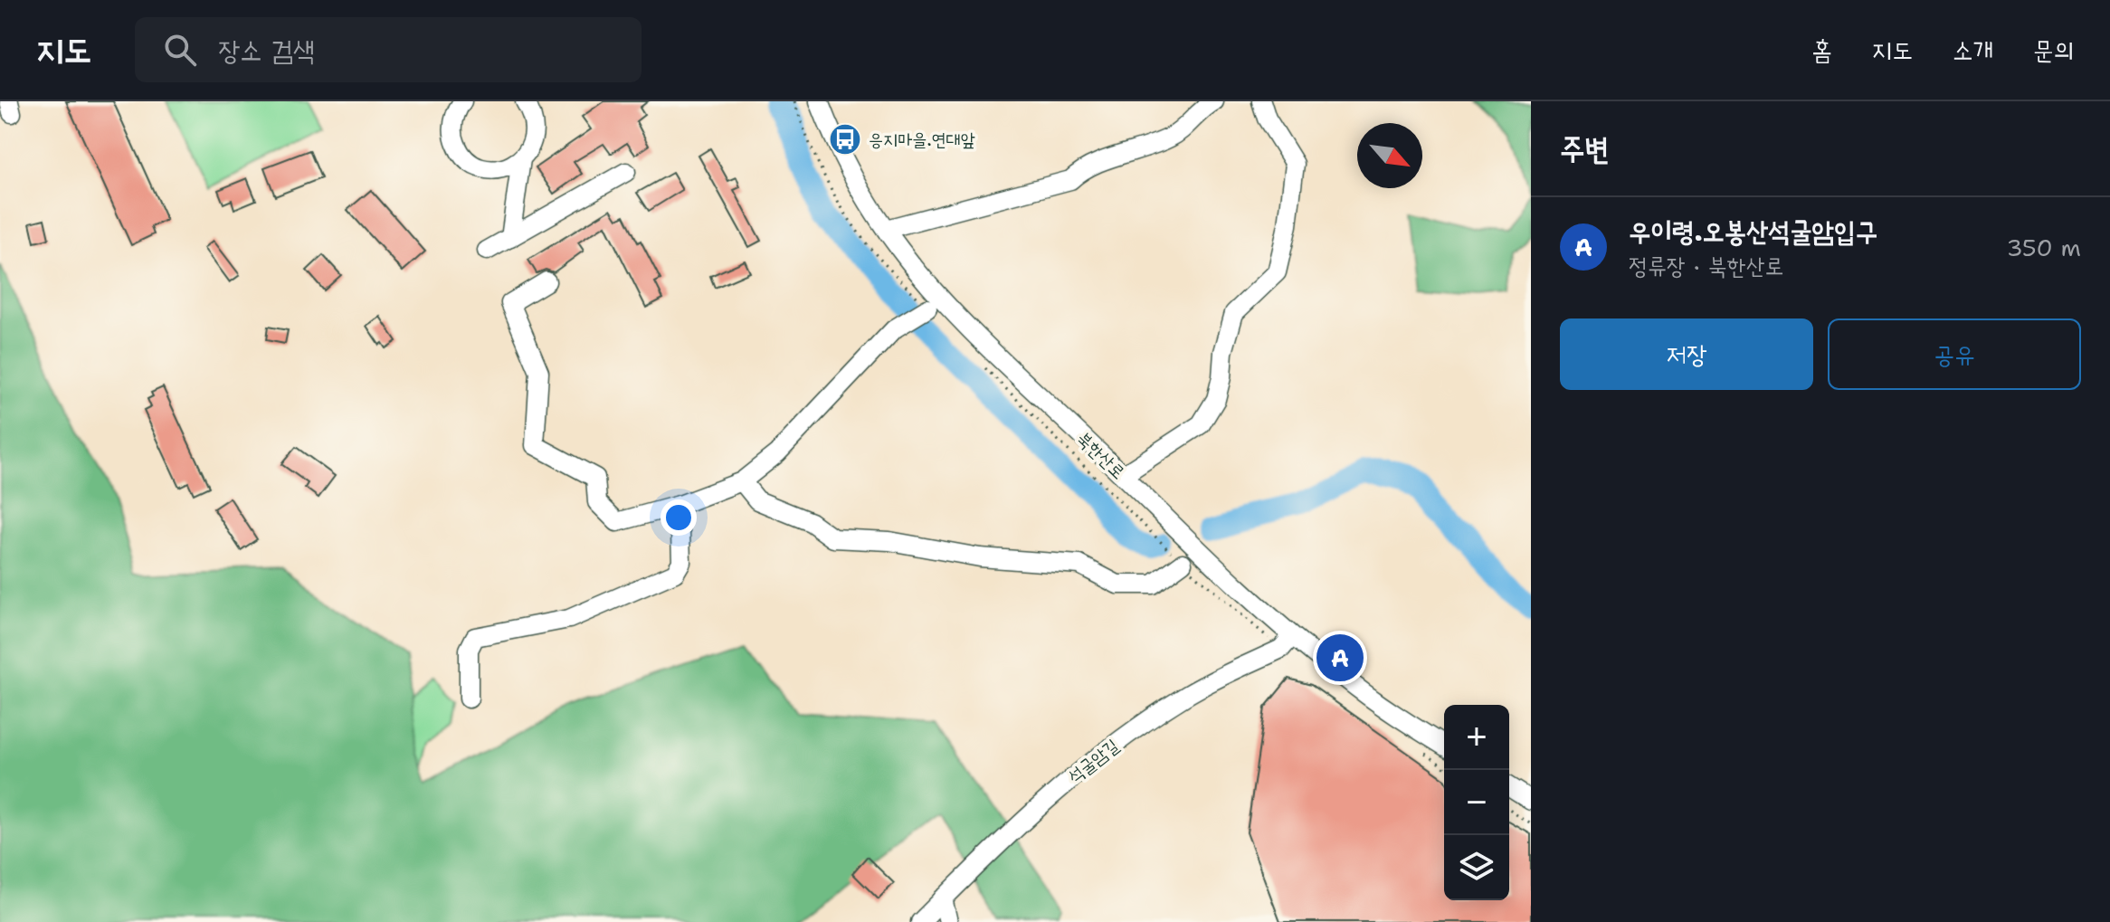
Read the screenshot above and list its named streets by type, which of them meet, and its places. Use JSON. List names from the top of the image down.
{
  "streets": {
    "street": ["북한산로", "석굴암길"]
  },
  "crossings": [
    ["북한산로", "석굴암길"]
  ],
  "places": {
    "bus stop": ["응지마을.연대앞"]
  },
  "north": "bottom right",
  "page": {
    "header": "지도",
    "search": "장소 검색",
    "nav": [
      "홈",
      "지도",
      "소개",
      "문의"
    ],
    "heading": "주변",
    "list": [
      {
        "mark": "A",
        "name": "우이령.오봉산석굴암입구",
        "note": "정류장 · 북한산로",
        "value": "350 m"
      }
    ],
    "buttons": ["저장", "공유"],
    "pins": "A",
    "map_buttons": ["+", "−"]
  }
}
